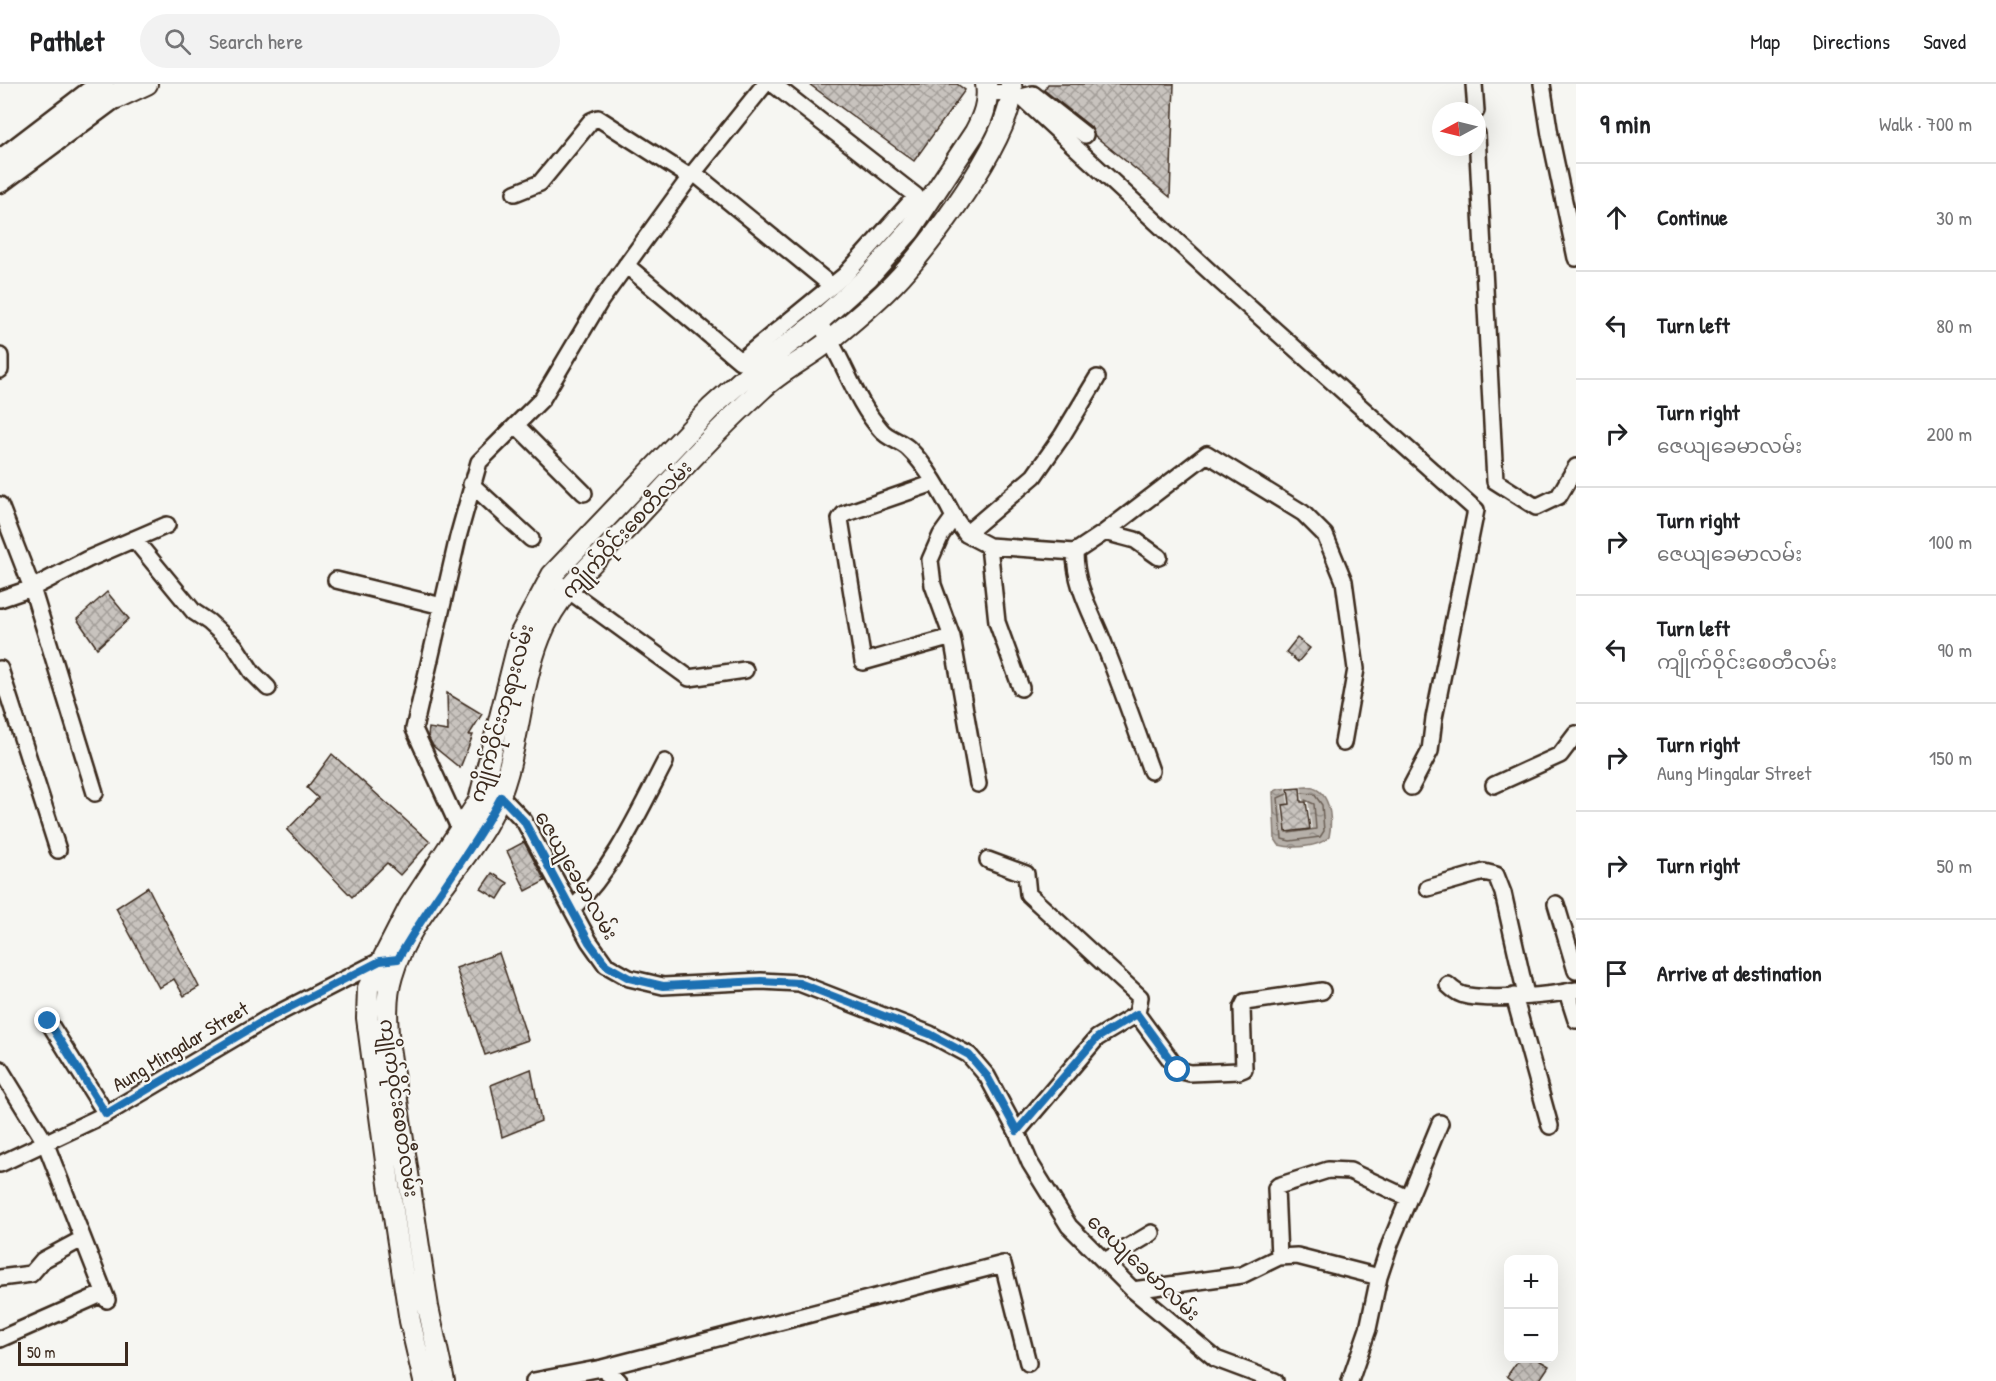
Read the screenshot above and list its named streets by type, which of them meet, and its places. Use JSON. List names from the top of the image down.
{
  "streets": {
    "main road": ["ကျိုက်ဝိုင်းစေတီလမ်း", "ကျိုက်ဝိုင်းဘုရားလမ်း"],
    "street": ["ဇေယျခေမာလမ်း", "Aung Mingalar Street"]
  },
  "crossings": [
    ["ကျိုက်ဝိုင်းစေတီလမ်း", "ကျိုက်ဝိုင်းဘုရားလမ်း"],
    ["ကျိုက်ဝိုင်းစေတီလမ်း", "ဇေယျခေမာလမ်း"],
    ["ကျိုက်ဝိုင်းစေတီလမ်း", "Aung Mingalar Street"],
    ["ကျိုက်ဝိုင်းဘုရားလမ်း", "Aung Mingalar Street"]
  ],
  "scale_bar": "50 m",
  "north": "left",
  "page": {
    "header": "Pathlet",
    "search": "Search here",
    "nav": ["Map", "Directions", "Saved"],
    "heading": ["9 min", "Walk · 700 m"],
    "list": [
      ["Continue", "30 m"],
      ["Turn left", "80 m"],
      ["Turn right", "ဇေယျခေမာလမ်း", "200 m"],
      ["Turn right", "ဇေယျခေမာလမ်း", "100 m"],
      ["Turn left", "ကျိုက်ဝိုင်းစေတီလမ်း", "90 m"],
      ["Turn right", "Aung Mingalar Street", "150 m"],
      ["Turn right", "50 m"],
      "Arrive at destination"
    ],
    "map_buttons": ["+", "−"],
    "scale": "50 m"
  }
}
